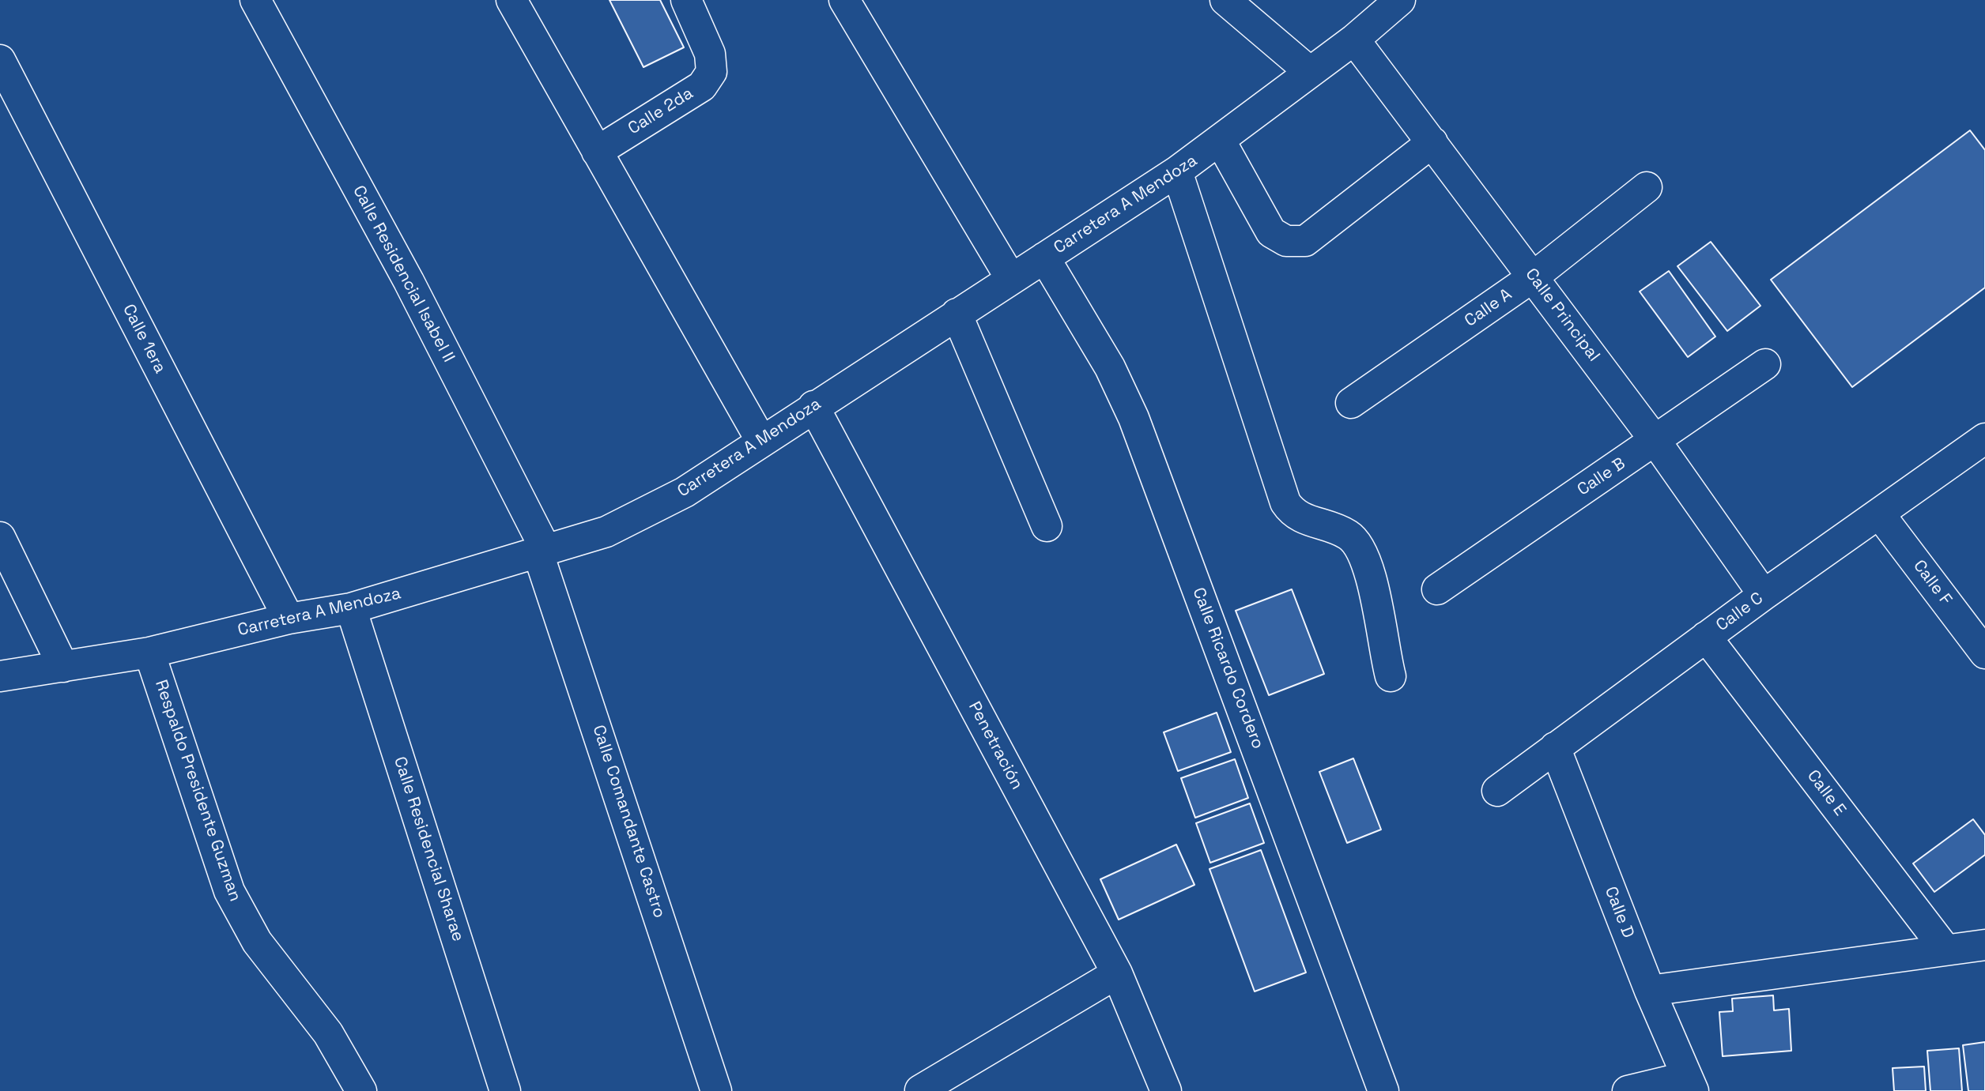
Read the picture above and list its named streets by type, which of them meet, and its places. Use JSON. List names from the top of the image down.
{
  "streets": {
    "street": [
      "Calle 2da",
      "Carretera A Mendoza",
      "Calle Residencial Isabel II",
      "Calle A",
      "Calle Principal",
      "Calle 1era",
      "Calle B",
      "Calle F",
      "Calle C",
      "Calle Ricardo Cordero",
      "Penetración",
      "Respaldo Presidente Guzman",
      "Calle E",
      "Calle Comandante Castro",
      "Calle Residencial Sharae",
      "Calle D"
    ]
  },
  "crossings": [
    ["Carretera A Mendoza", "Calle Residencial Isabel II"],
    ["Carretera A Mendoza", "Calle Principal"],
    ["Carretera A Mendoza", "Calle 1era"],
    ["Carretera A Mendoza", "Calle Ricardo Cordero"],
    ["Carretera A Mendoza", "Penetración"],
    ["Carretera A Mendoza", "Respaldo Presidente Guzman"],
    ["Carretera A Mendoza", "Calle Comandante Castro"],
    ["Carretera A Mendoza", "Calle Residencial Sharae"],
    ["Calle Residencial Isabel II", "Calle Comandante Castro"],
    ["Calle A", "Calle Principal"],
    ["Calle Principal", "Calle B"],
    ["Calle Principal", "Calle C"],
    ["Calle F", "Calle C"],
    ["Calle C", "Calle E"],
    ["Calle C", "Calle D"]
  ]
}
